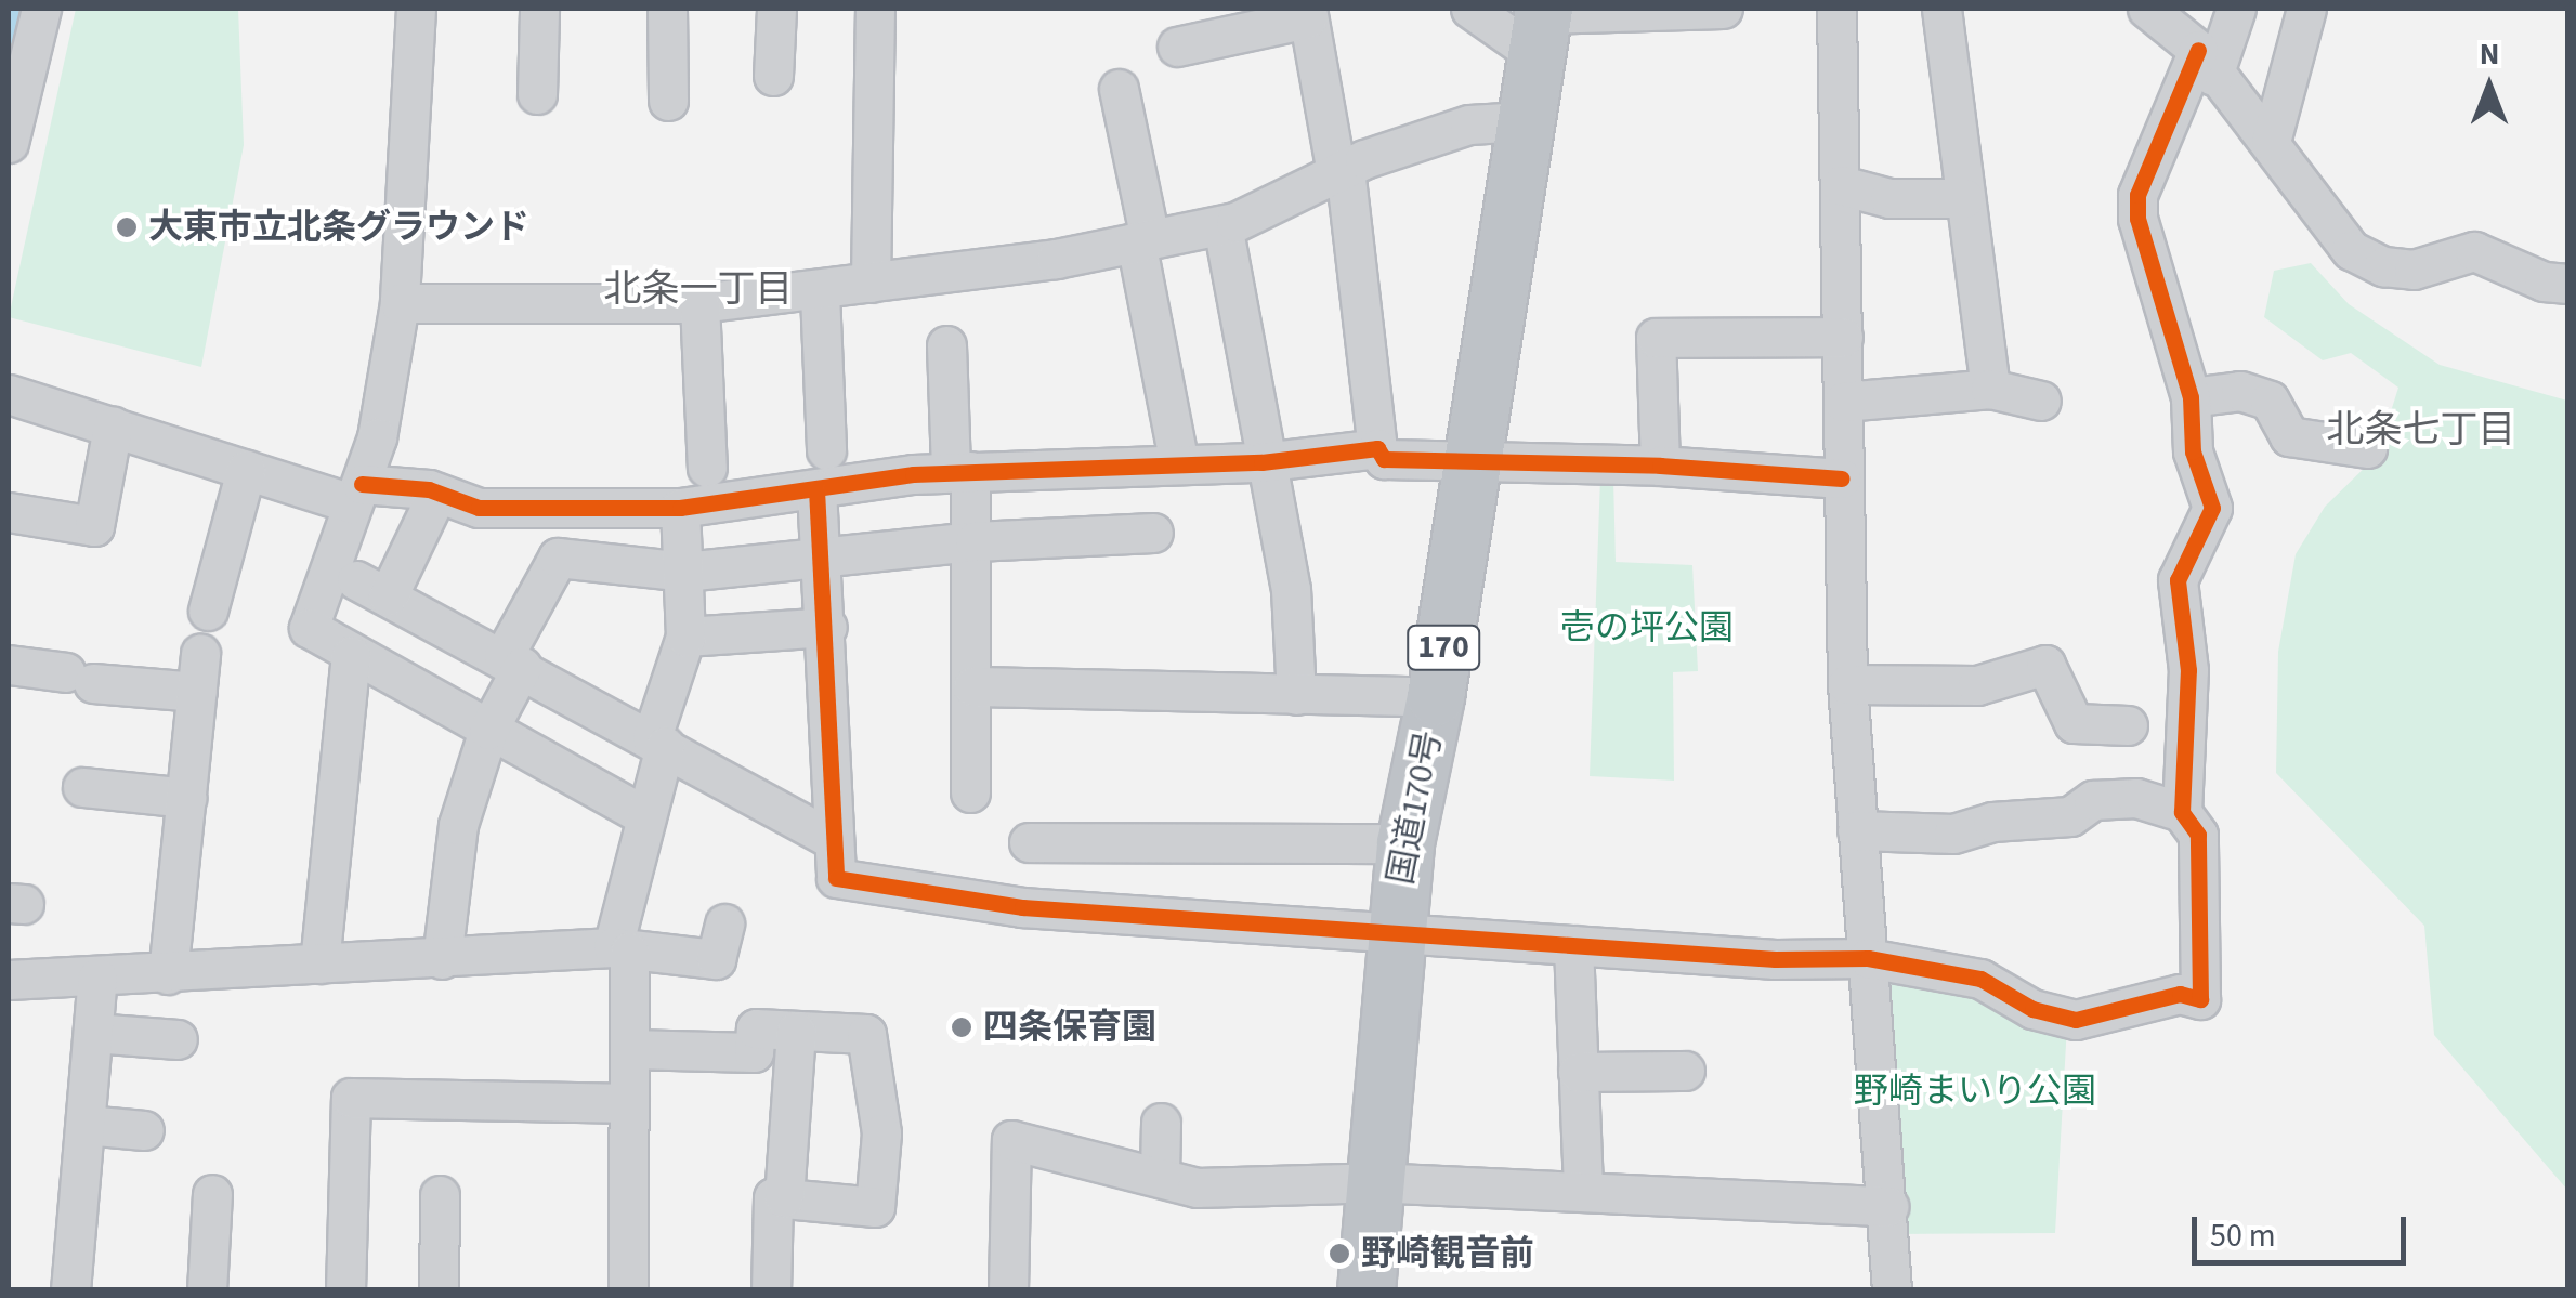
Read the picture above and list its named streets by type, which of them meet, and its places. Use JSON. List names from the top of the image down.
{
  "streets": {
    "highway": ["170", "国道170号"]
  },
  "districts": ["北条一丁目", "北条七丁目"],
  "parks": ["壱の坪公園", "野崎まいり公園"],
  "places": ["大東市立北条グラウンド", "四条保育園", "野崎観音前"],
  "scale_bar": "50 m",
  "north": "top"
}
